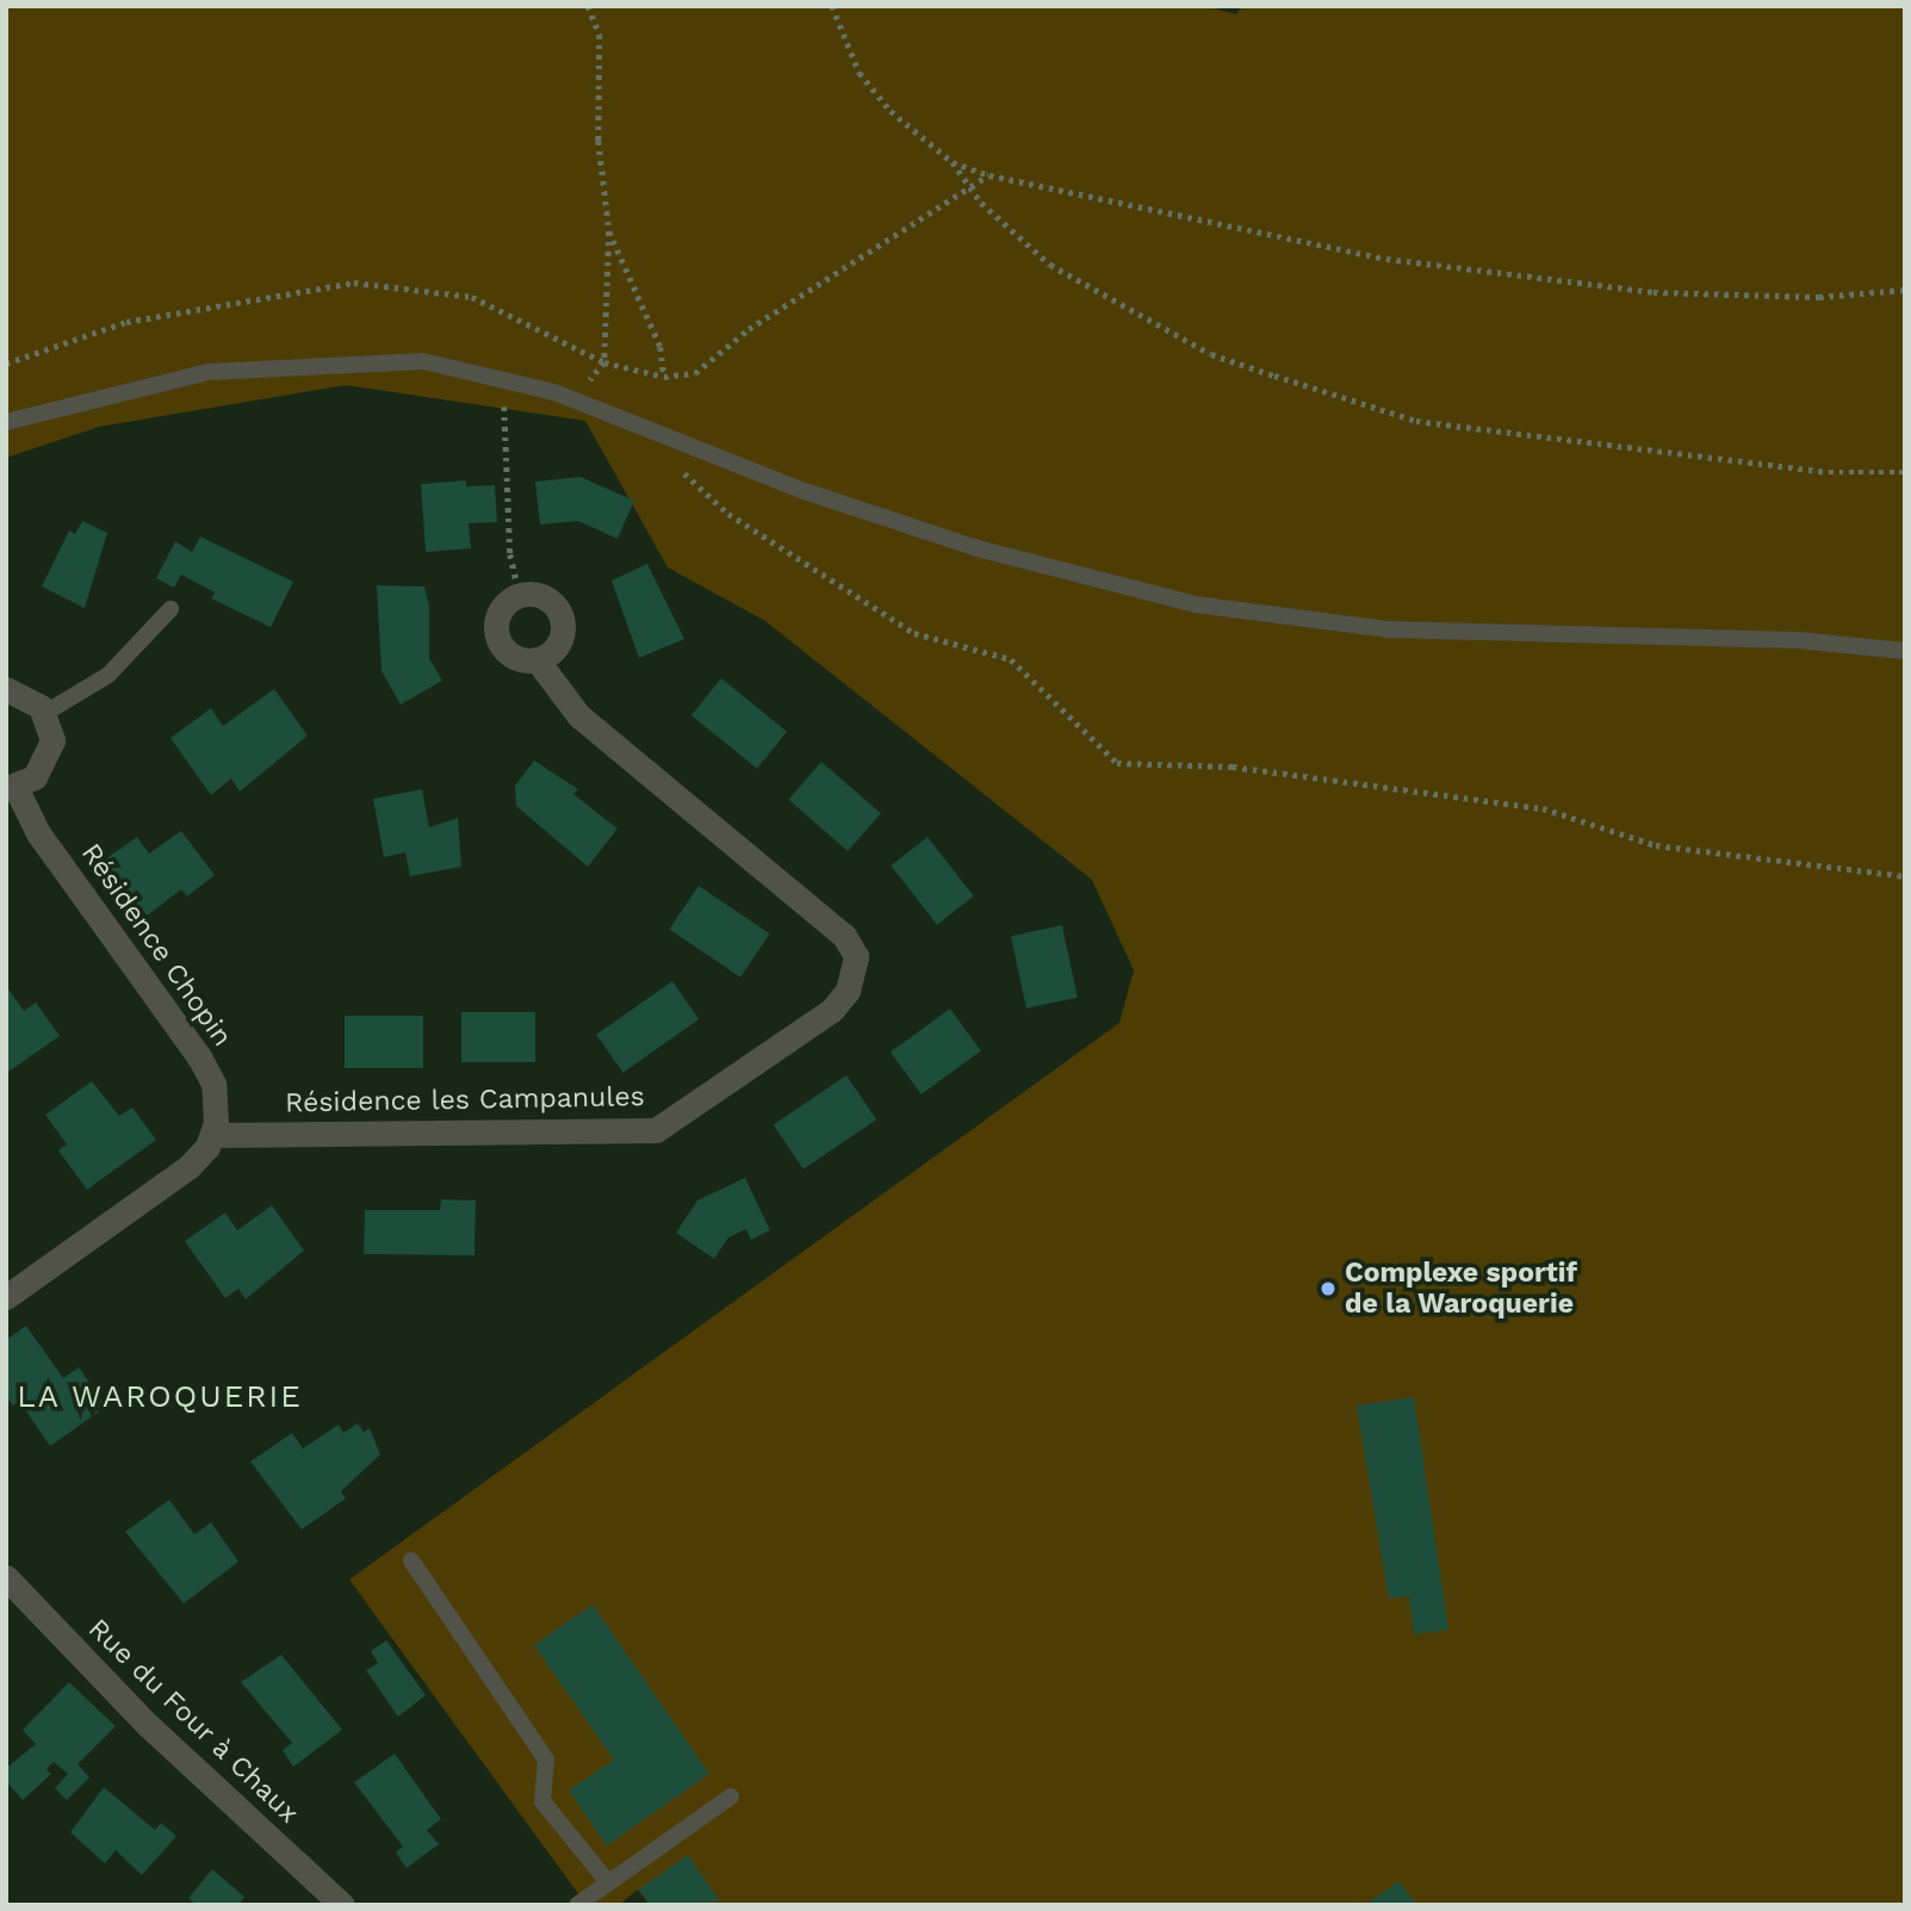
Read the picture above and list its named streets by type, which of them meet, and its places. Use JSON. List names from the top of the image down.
{
  "streets": {
    "street": ["Résidence Chopin", "Résidence les Campanules", "Rue du Four à Chaux"]
  },
  "crossings": [
    ["Résidence Chopin", "Résidence les Campanules"]
  ],
  "districts": ["LA WAROQUERIE"],
  "places": ["Complexe sportif de la Waroquerie"]
}
